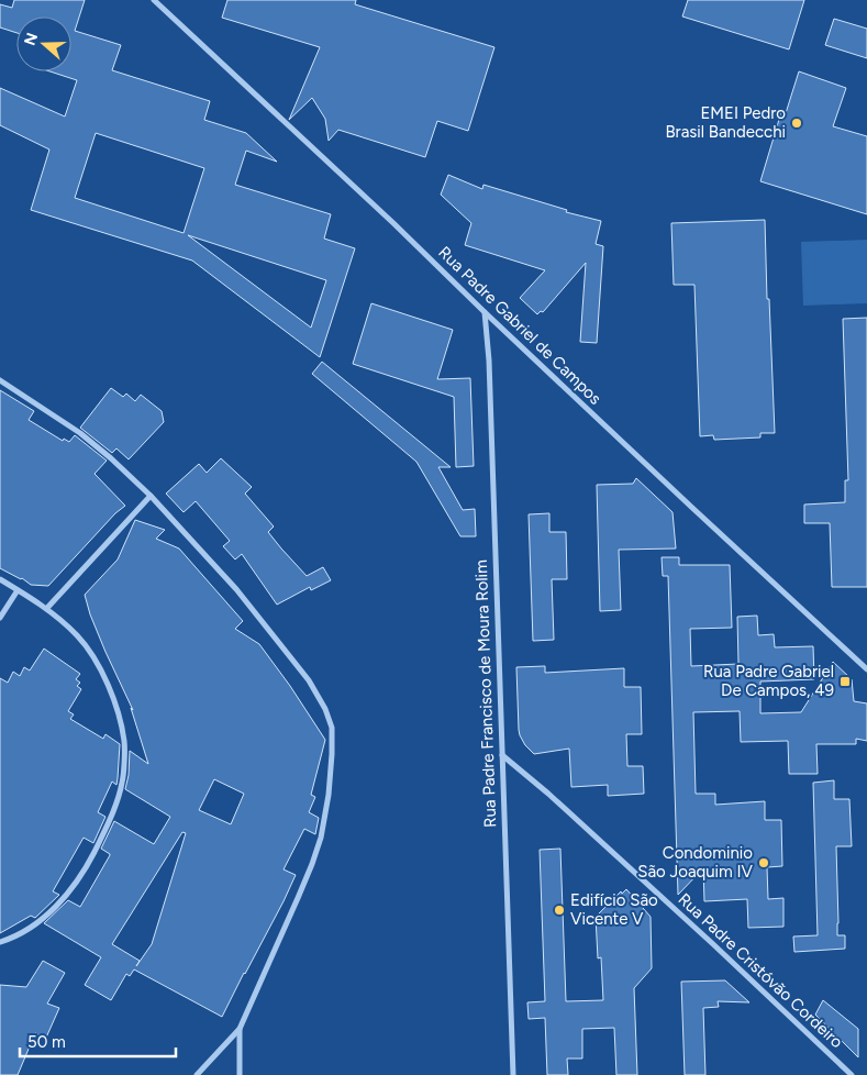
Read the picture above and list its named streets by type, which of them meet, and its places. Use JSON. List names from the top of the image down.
{
  "streets": {
    "street": ["Rua Padre Gabriel de Campos", "Rua Padre Francisco de Moura Rolim", "Rua Padre Cristóvão Cordeiro"]
  },
  "crossings": [
    ["Rua Padre Gabriel de Campos", "Rua Padre Francisco de Moura Rolim"],
    ["Rua Padre Francisco de Moura Rolim", "Rua Padre Cristóvão Cordeiro"]
  ],
  "places": {
    "other": ["EMEI Pedro Brasil Bandecchi", "Condominio São Joaquim IV", "Edifício São Vicente V"],
    "transit": ["Rua Padre Gabriel De Campos, 49"]
  },
  "scale_bar": "50 m",
  "north": "left"
}
